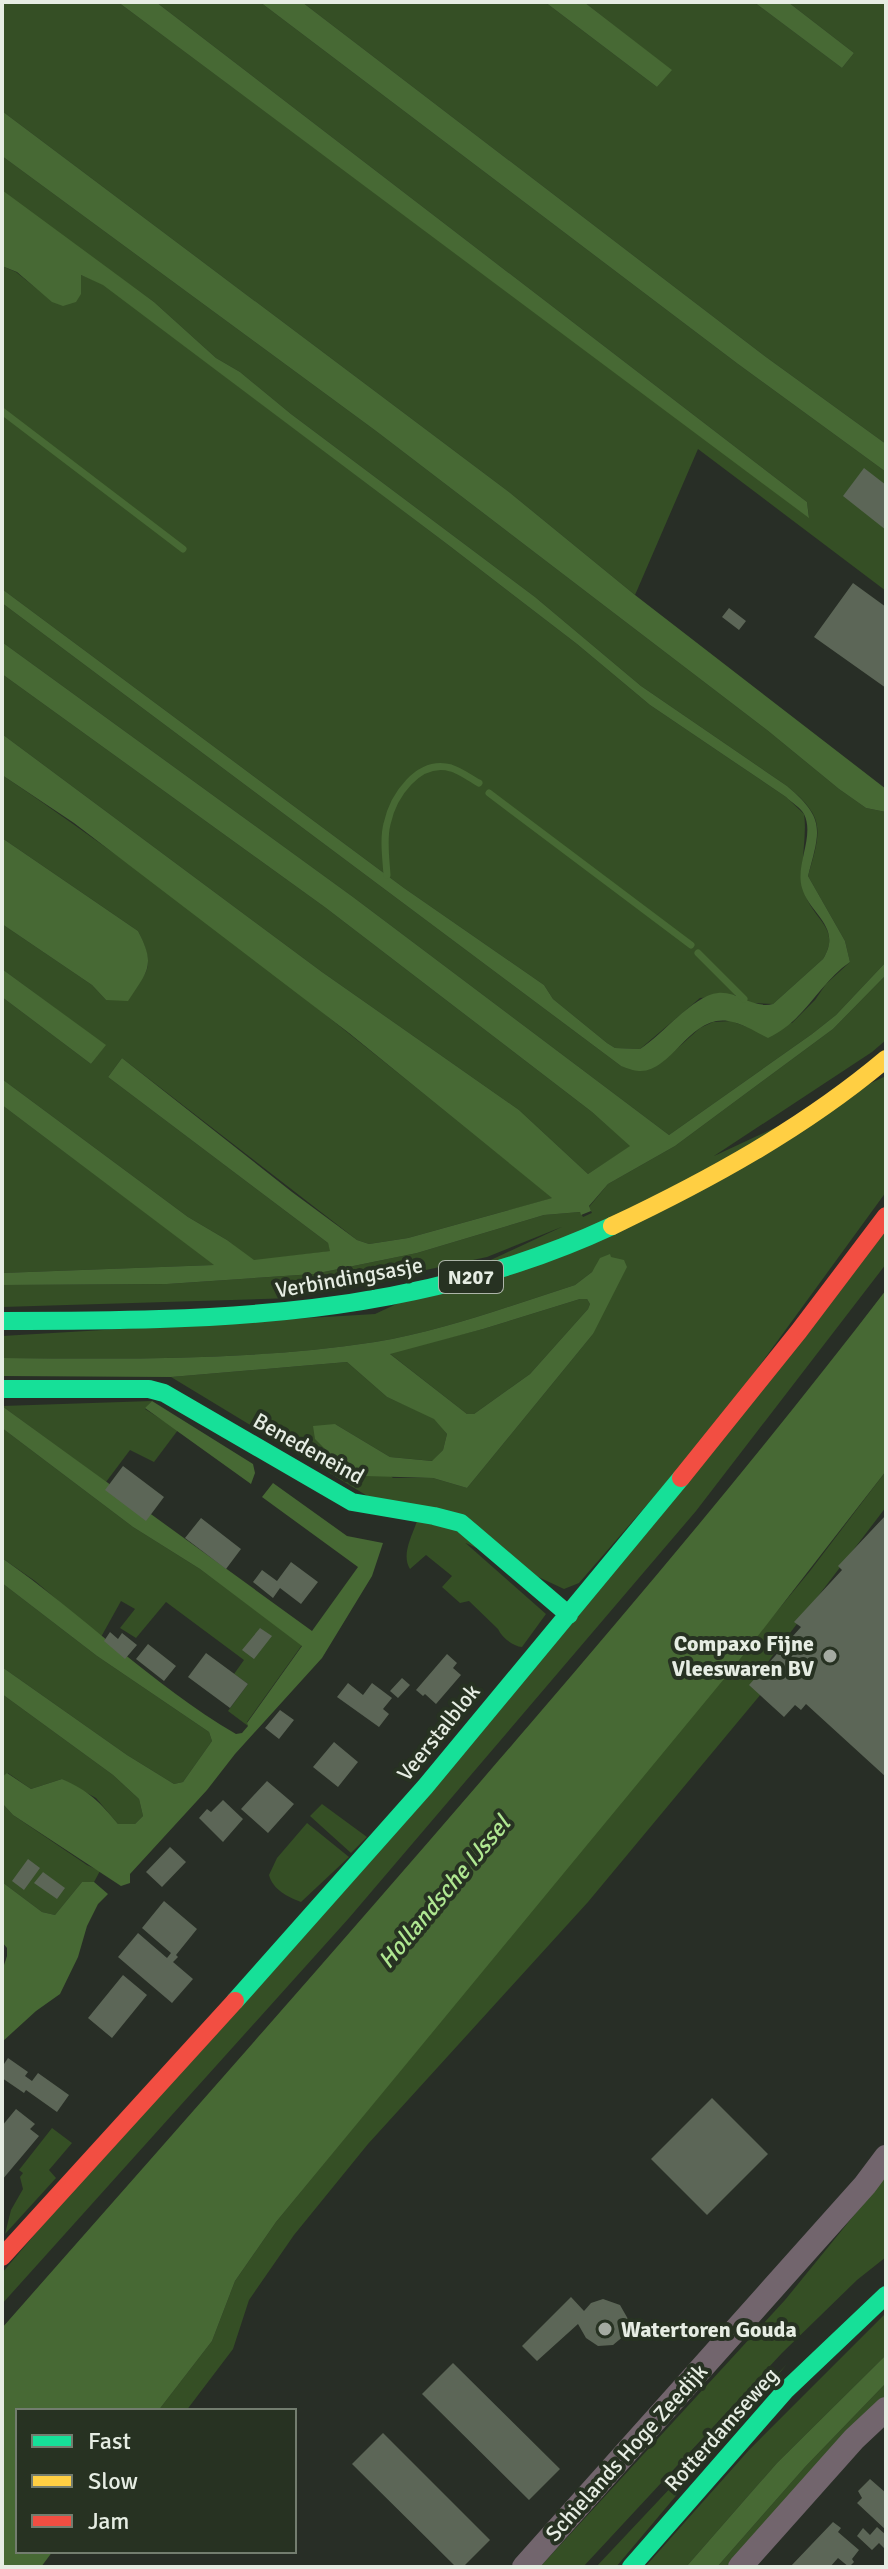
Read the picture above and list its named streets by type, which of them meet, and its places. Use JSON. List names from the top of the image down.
{
  "streets": {
    "street": [
      "Verbindingsasje",
      "N207",
      "Benedeneind",
      "Veerstalblok",
      "Rotterdamseweg",
      "Schielands Hoge Zeedijk"
    ]
  },
  "crossings": [
    ["Benedeneind", "Veerstalblok"]
  ],
  "water": ["Hollandsche IJssel"],
  "places": ["Compaxo Fijne Vleeswaren BV", "Watertoren Gouda"],
  "legend": ["Fast", "Slow", "Jam"]
}
